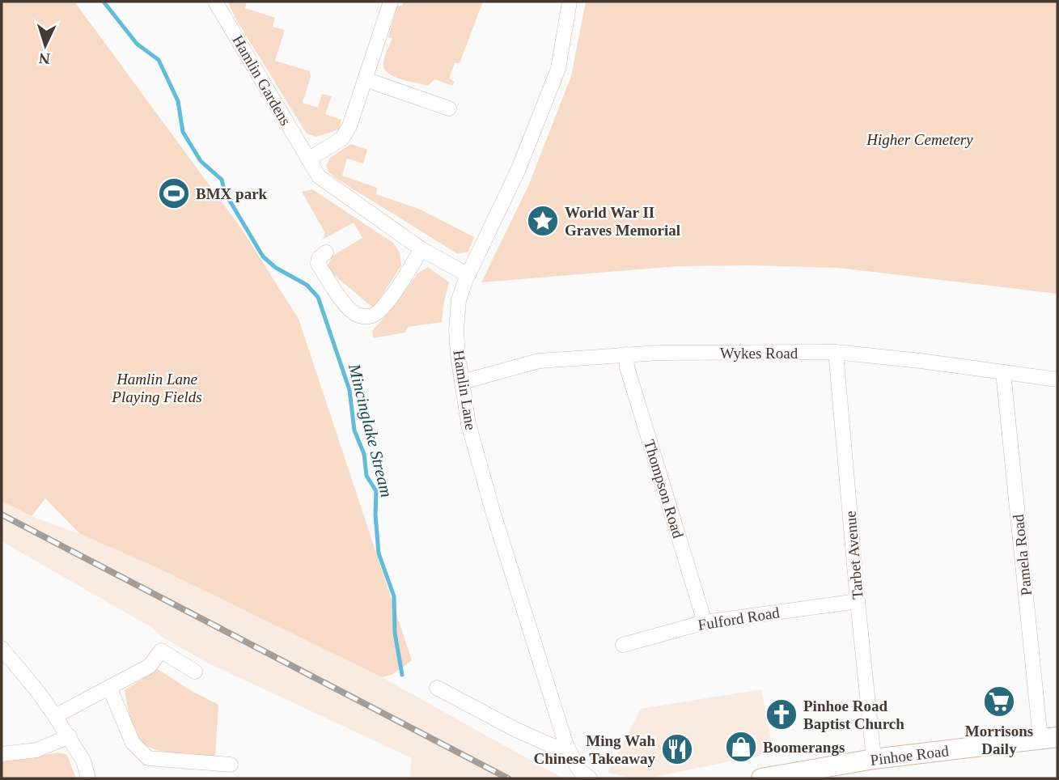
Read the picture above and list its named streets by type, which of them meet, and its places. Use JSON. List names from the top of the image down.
{
  "streets": {
    "main road": ["Pinhoe Road"],
    "street": [
      "Hamlin Gardens",
      "Wykes Road",
      "Hamlin Lane",
      "Thompson Road",
      "Tarbet Avenue",
      "Pamela Road",
      "Fulford Road"
    ]
  },
  "crossings": [
    ["Hamlin Gardens", "Hamlin Lane"],
    ["Wykes Road", "Hamlin Lane"],
    ["Wykes Road", "Thompson Road"],
    ["Wykes Road", "Tarbet Avenue"],
    ["Wykes Road", "Pamela Road"],
    ["Thompson Road", "Fulford Road"],
    ["Tarbet Avenue", "Fulford Road"],
    ["Tarbet Avenue", "Pinhoe Road"],
    ["Pamela Road", "Pinhoe Road"]
  ],
  "water": ["Mincinglake Stream"],
  "parks": ["Higher Cemetery", "Hamlin Lane Playing Fields"],
  "places": {
    "sports": ["BMX park"],
    "place": ["World War II Graves Memorial"],
    "supermarket": ["Morrisons Daily"],
    "church": ["Pinhoe Road Baptist Church"],
    "shop": ["Boomerangs"],
    "restaurant": ["Ming Wah Chinese Takeaway"]
  },
  "north": "bottom"
}
